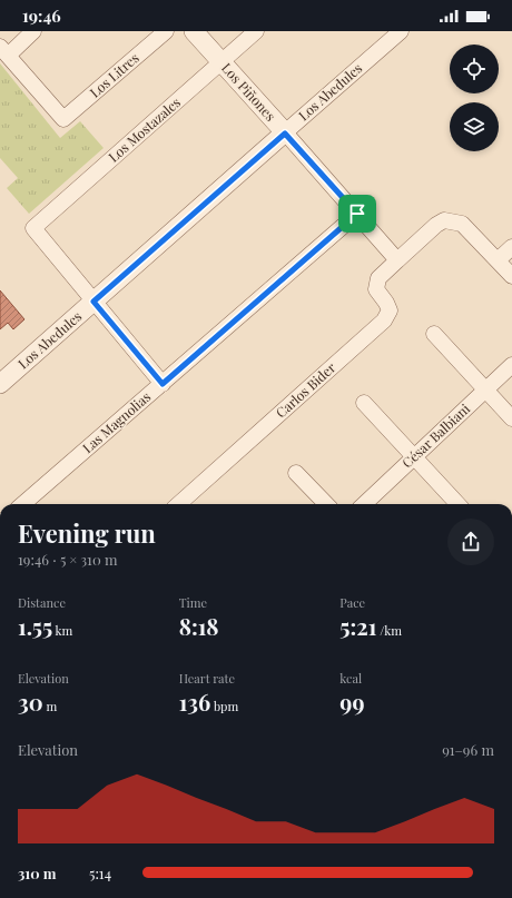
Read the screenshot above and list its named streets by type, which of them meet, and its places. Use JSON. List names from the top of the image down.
{
  "streets": {
    "street": [
      "Los Litres",
      "Los Piñones",
      "Los Abedules",
      "Los Mostazales",
      "Carlos Bider",
      "Las Magnolias",
      "César Balbiani"
    ]
  },
  "crossings": [
    ["Los Piñones", "Los Abedules"],
    ["Los Piñones", "Los Mostazales"],
    ["Los Piñones", "Carlos Bider"],
    ["Los Piñones", "Las Magnolias"],
    ["Los Abedules", "Los Mostazales"]
  ],
  "page": {
    "status": "19:46",
    "heading": ["Evening run", "19:46 · 5 × 310 m"],
    "stats": [
      ["Distance", "1.55 km"],
      ["Time", "8:18"],
      ["Pace", "5:21 /km"],
      ["Elevation", "30 m"],
      ["Heart rate", "136 bpm"],
      ["kcal", "99"]
    ],
    "chart": ["Elevation", "91–96 m"],
    "list": [
      {
        "name": "310 m",
        "note": "5:14"
      }
    ]
  }
}
